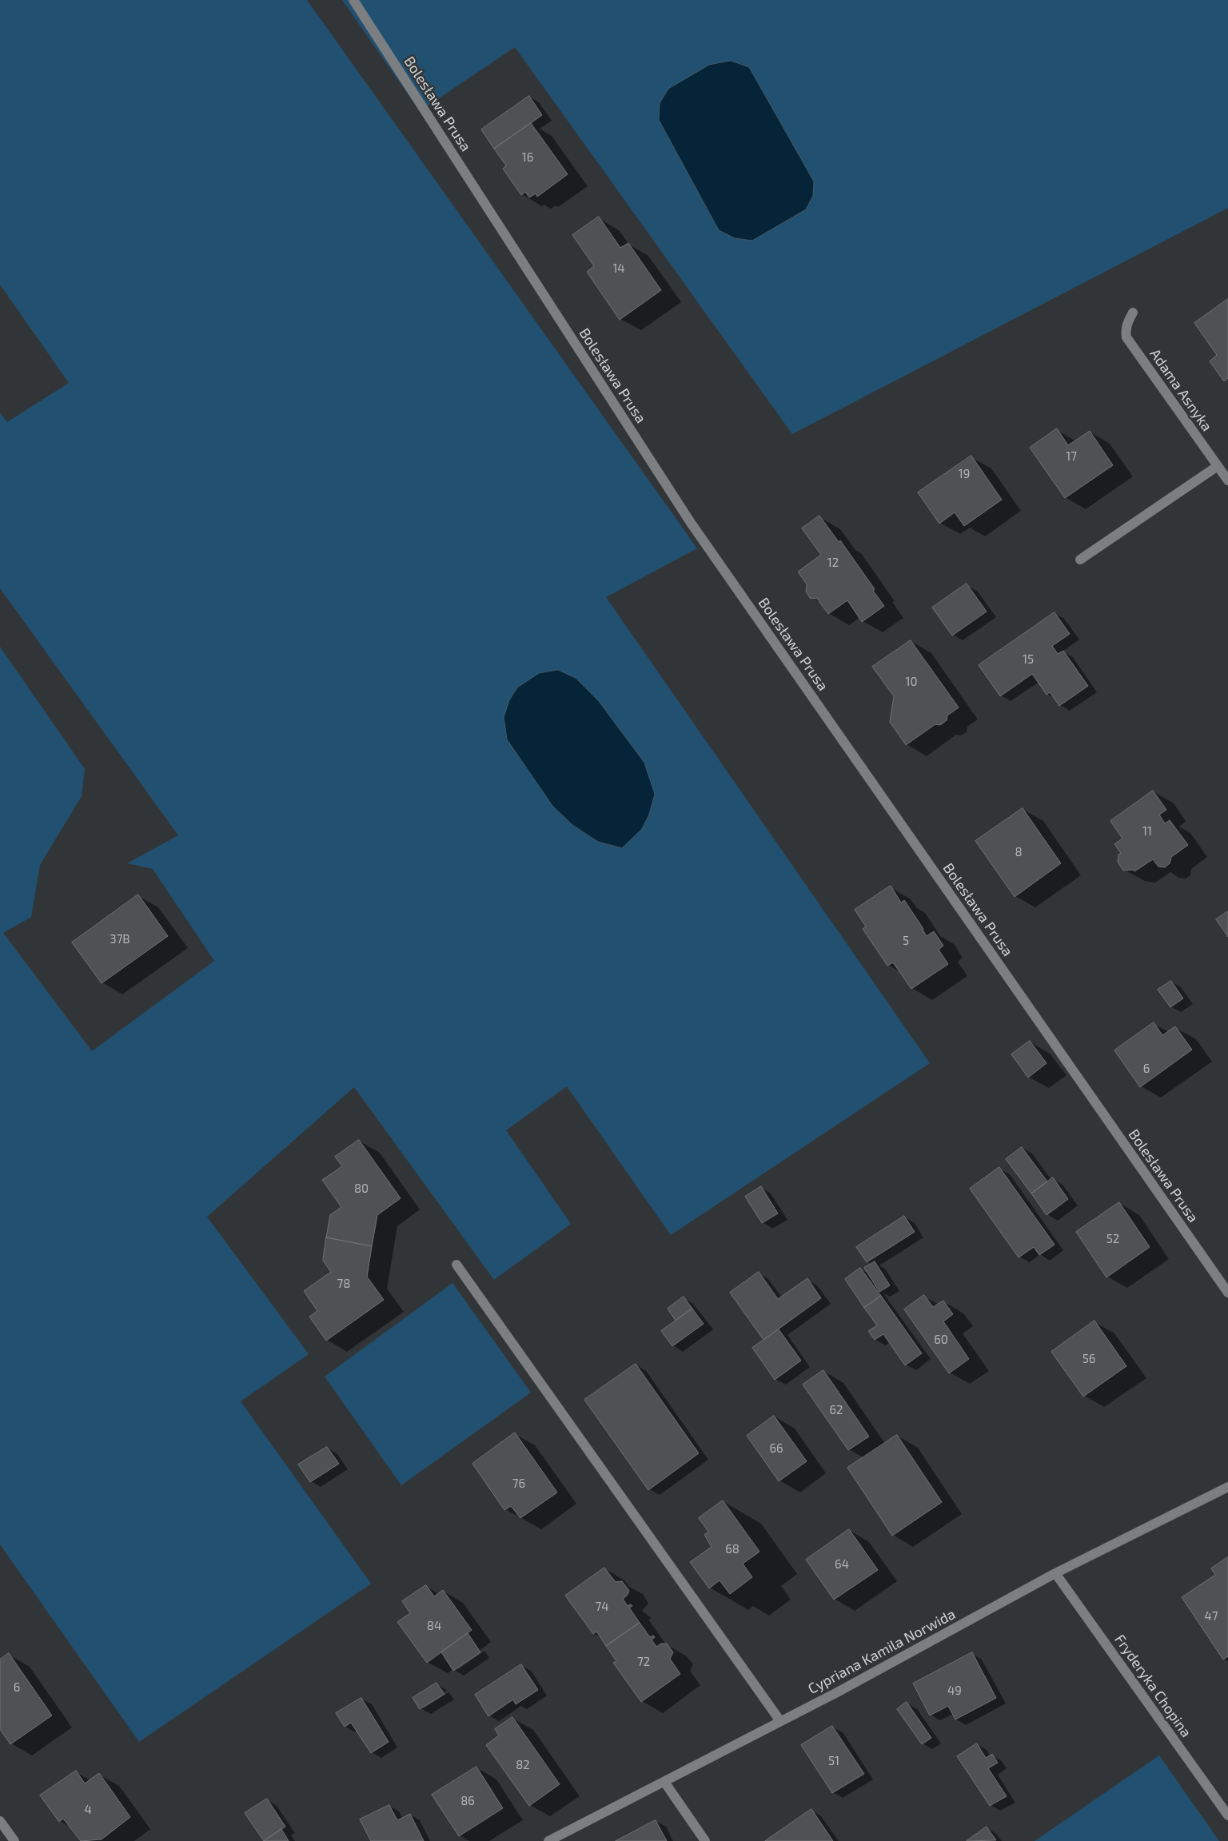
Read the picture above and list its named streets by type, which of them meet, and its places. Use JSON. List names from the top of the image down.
{
  "streets": {
    "street": [
      "Bolesława Prusa",
      "Adama Asnyka",
      "Cypriana Kamila Norwida",
      "Fryderyka Chopina"
    ]
  },
  "crossings": [
    ["Cypriana Kamila Norwida", "Fryderyka Chopina"]
  ],
  "house_numbers": [
    "16",
    "14",
    "17",
    "19",
    "12",
    "15",
    "10",
    "11",
    "8",
    "37B",
    "5",
    "6",
    "80",
    "52",
    "78",
    "60",
    "56",
    "62",
    "66",
    "76",
    "68",
    "64",
    "74",
    "47",
    "84",
    "72",
    "6",
    "49",
    "51",
    "82",
    "86",
    "4"
  ]
}
